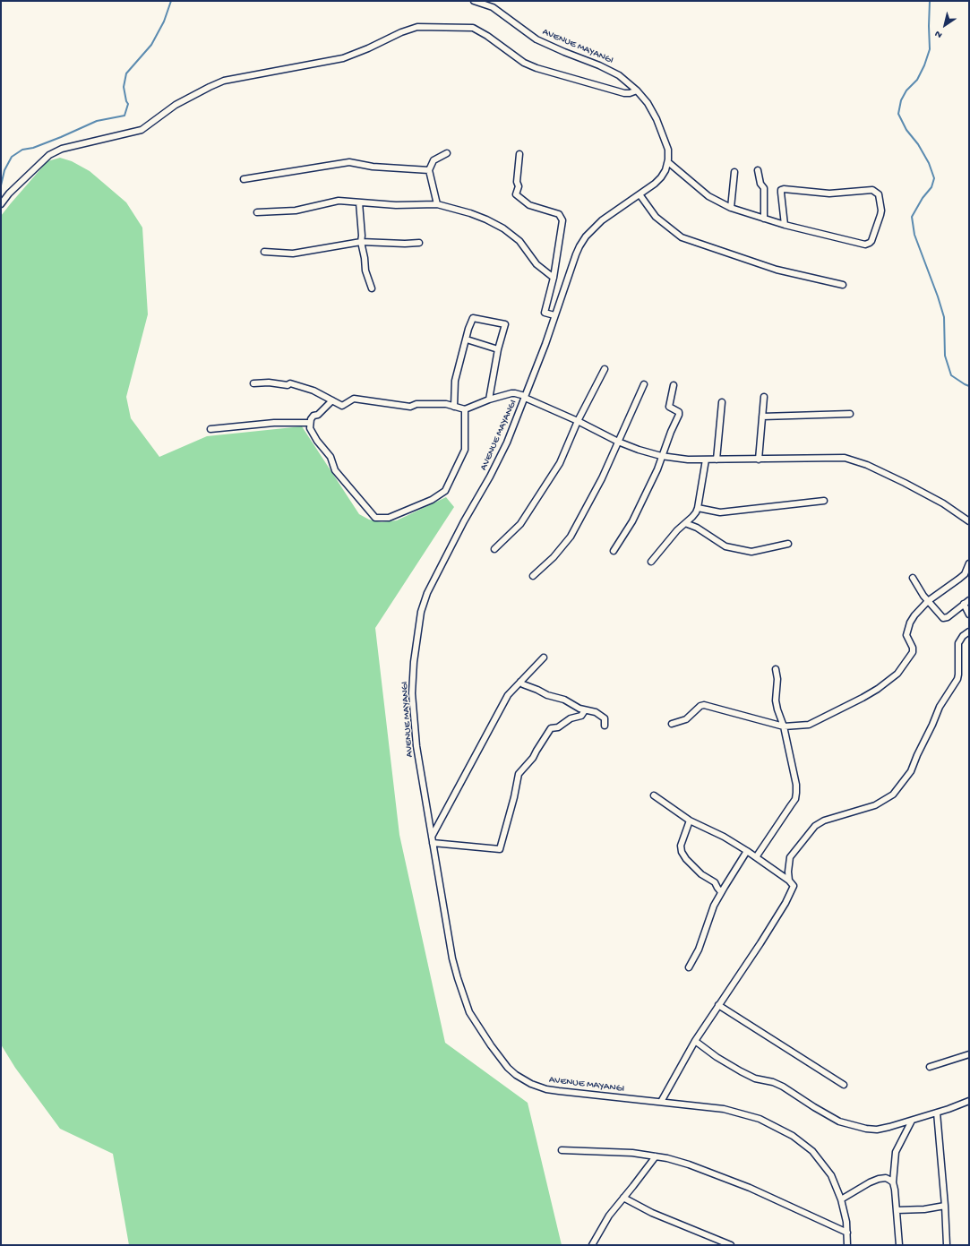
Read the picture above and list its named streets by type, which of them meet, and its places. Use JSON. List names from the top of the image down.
{
  "streets": {
    "street": ["AVENUE MAYANGI"]
  },
  "north": "bottom left"
}
